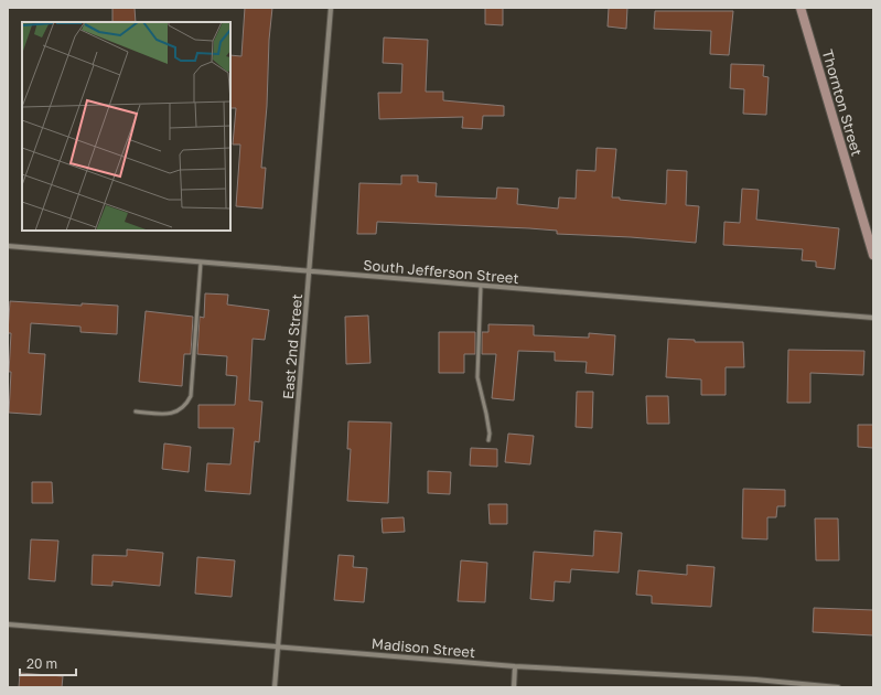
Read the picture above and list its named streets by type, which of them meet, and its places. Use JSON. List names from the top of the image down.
{
  "streets": {
    "street": [
      "Thornton Street",
      "South Jefferson Street",
      "East 2nd Street",
      "Madison Street"
    ]
  },
  "crossings": [
    ["South Jefferson Street", "East 2nd Street"],
    ["East 2nd Street", "Madison Street"]
  ],
  "scale_bar": "20 m"
}
